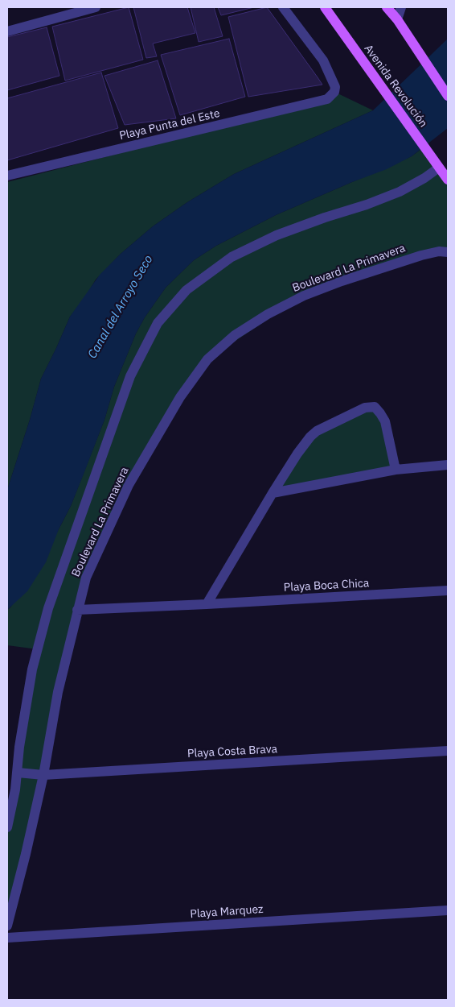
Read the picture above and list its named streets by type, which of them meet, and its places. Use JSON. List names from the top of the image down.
{
  "streets": {
    "main road": ["Avenida Revolución"],
    "street": [
      "Playa Punta del Este",
      "Boulevard La Primavera",
      "Playa Boca Chica",
      "Playa Costa Brava",
      "Playa Marquez"
    ]
  },
  "crossings": [
    ["Avenida Revolución", "Boulevard La Primavera"],
    ["Boulevard La Primavera", "Playa Boca Chica"],
    ["Boulevard La Primavera", "Playa Costa Brava"]
  ],
  "water": ["Canal del Arroyo Seco"]
}
